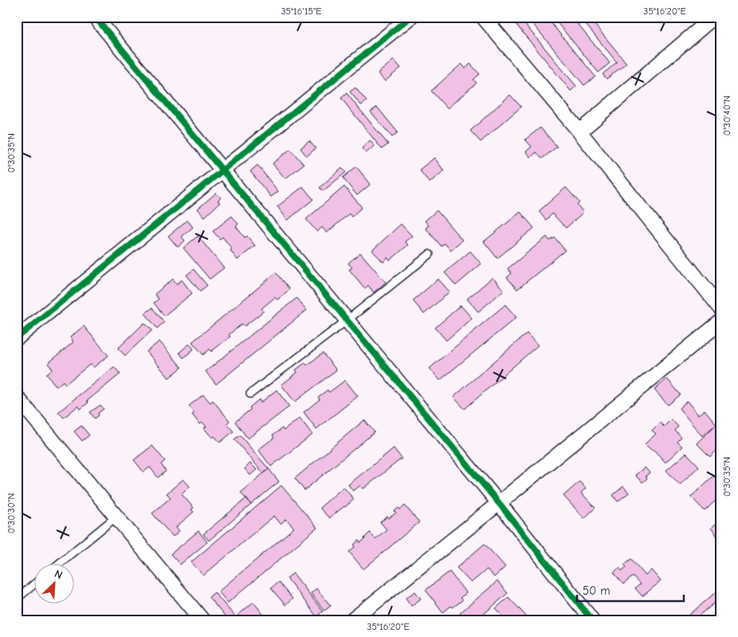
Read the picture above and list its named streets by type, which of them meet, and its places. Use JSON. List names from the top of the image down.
{
  "scale_bar": "50 m",
  "north": "top right",
  "coordinates": [
    "35°16'15\"E",
    "35°16'20\"E",
    "0°30'40\"N",
    "0°30'35\"N",
    "0°30'30\"N"
  ]
}
